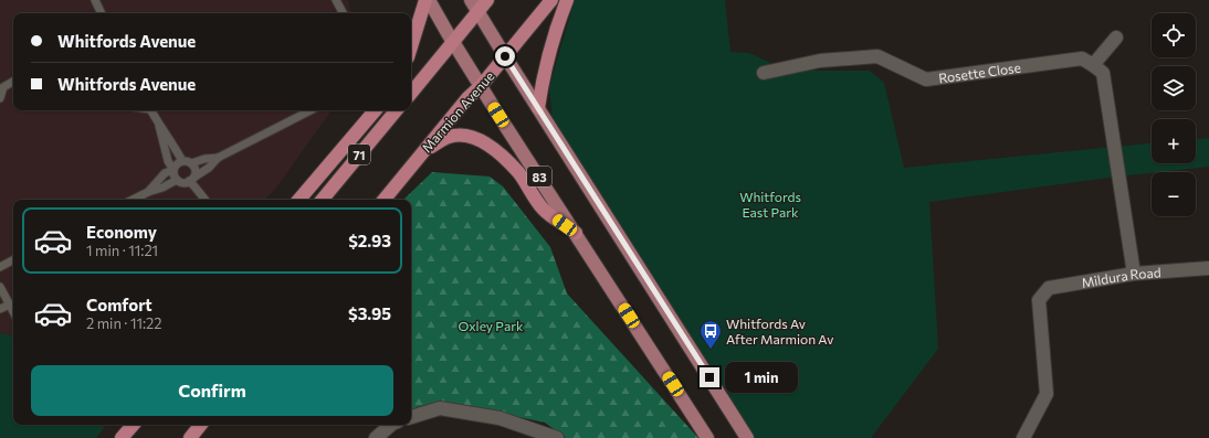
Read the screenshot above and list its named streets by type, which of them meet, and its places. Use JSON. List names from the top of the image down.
{
  "streets": {
    "highway": ["Marmion Avenue", "71"],
    "main road": ["83"],
    "street": ["Rosette Close", "Mildura Road"]
  },
  "crossings": [
    ["Marmion Avenue", "83"]
  ],
  "parks": ["Whitfords East Park", "Oxley Park"],
  "places": {
    "bus stop": ["Whitfords Av After Marmion Av"]
  },
  "page": {
    "map_buttons": ["+", "−"],
    "banner": ["Whitfords Avenue", "Whitfords Avenue"],
    "list": [
      {
        "name": "Economy",
        "note": "1 min · 11:21",
        "value": "$2.93"
      },
      {
        "name": "Comfort",
        "note": "2 min · 11:22",
        "value": "$3.95"
      }
    ],
    "buttons": "Confirm",
    "bubble": "1 min"
  }
}
